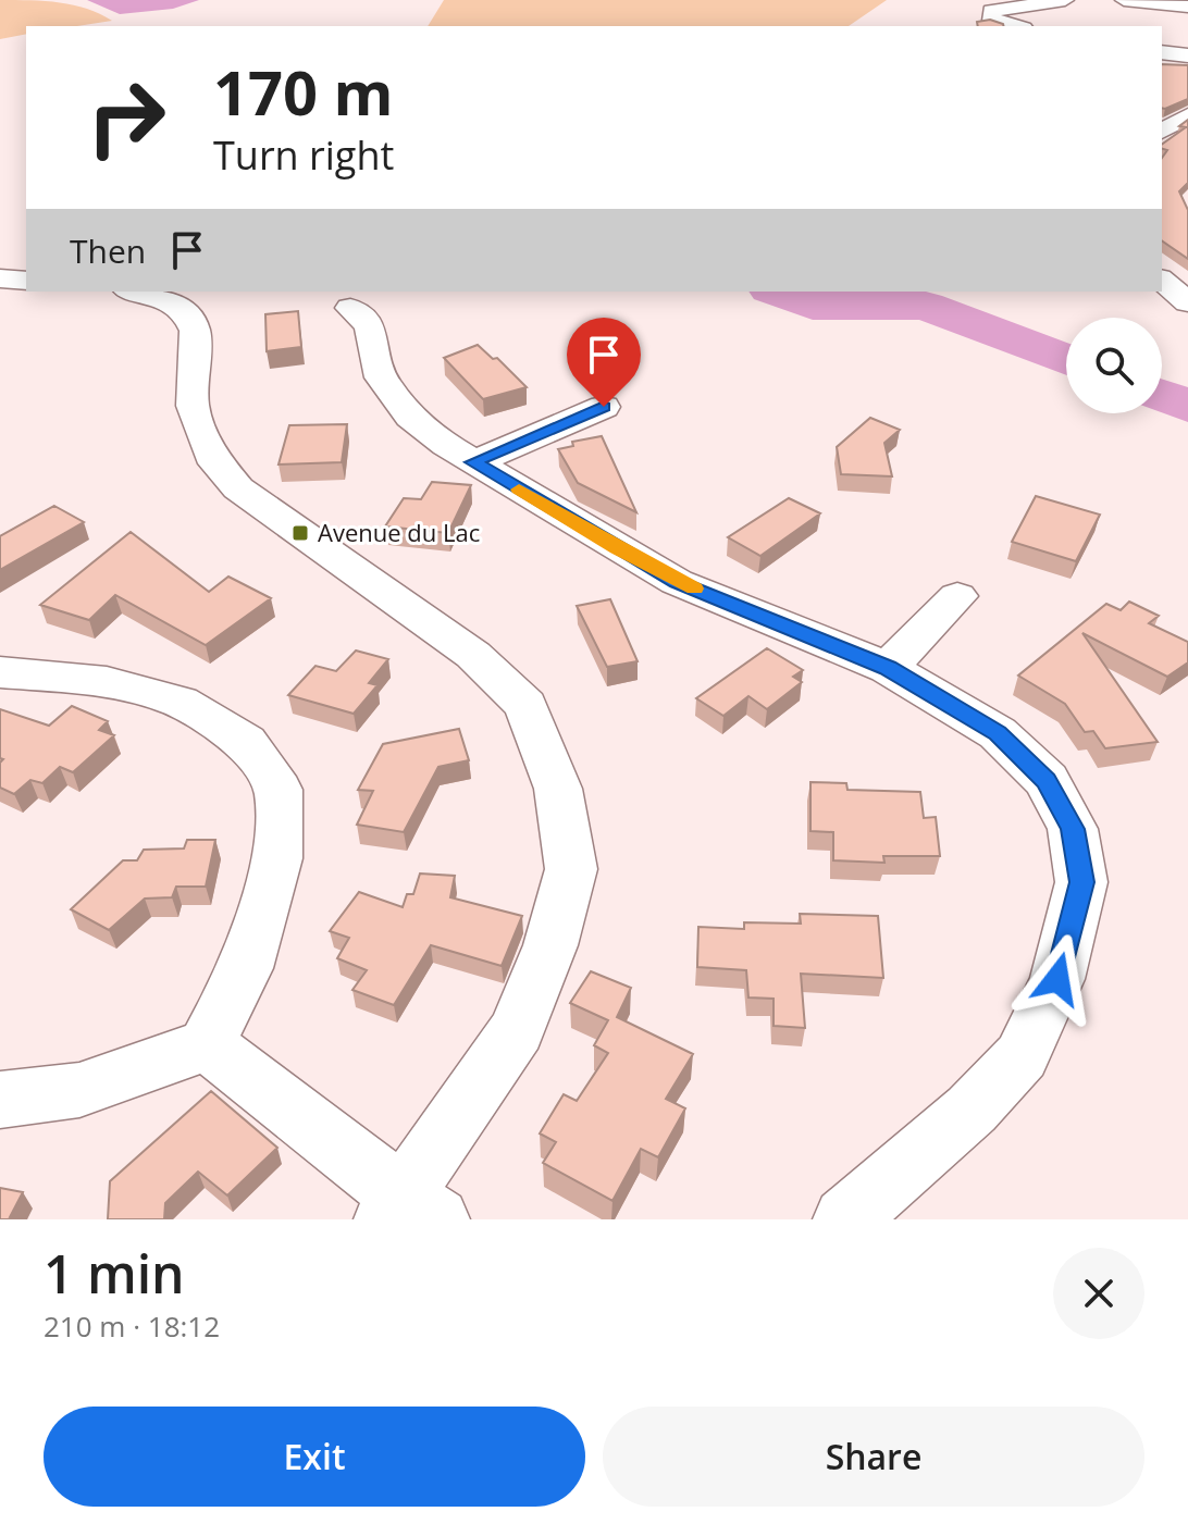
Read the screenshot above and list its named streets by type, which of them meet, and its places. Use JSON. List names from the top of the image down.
{
  "places": {
    "transit": ["Avenue du Lac"]
  },
  "page": {
    "turn": ["170 m", "Turn right"],
    "then": "Then",
    "heading": ["1 min", "210 m · 18:12"],
    "buttons": ["Exit", "Share"]
  }
}
